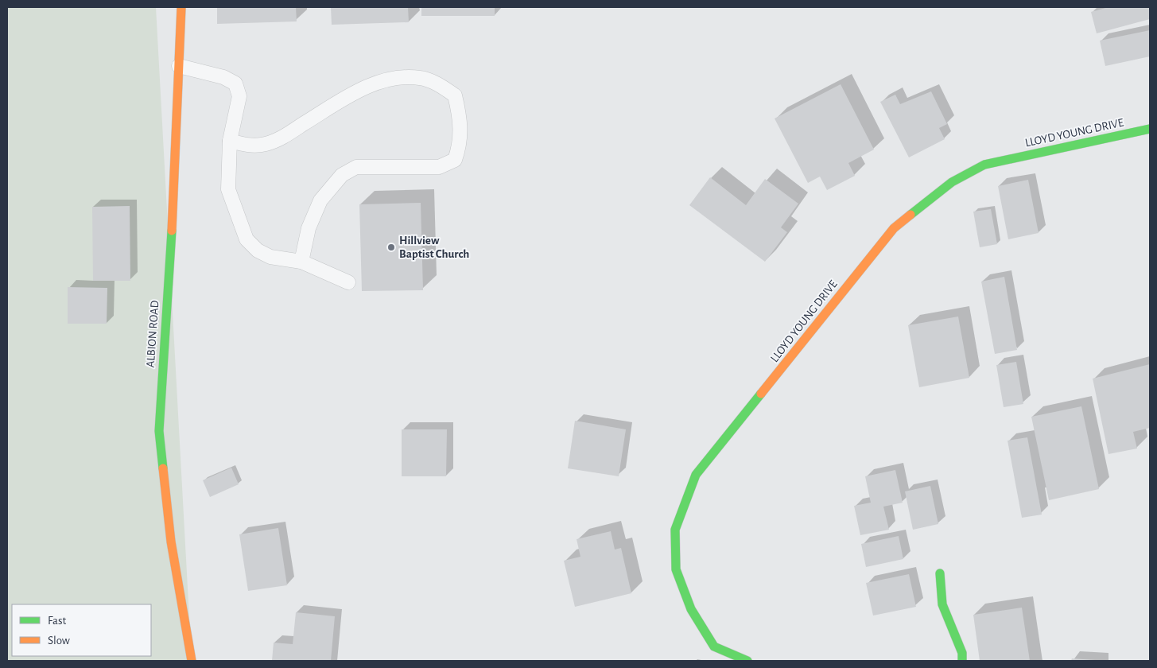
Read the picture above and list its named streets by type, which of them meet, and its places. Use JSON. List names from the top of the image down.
{
  "streets": {
    "street": ["LLOYD YOUNG DRIVE", "ALBION ROAD"]
  },
  "places": ["Hillview Baptist Church"],
  "legend": ["Fast", "Slow"]
}
